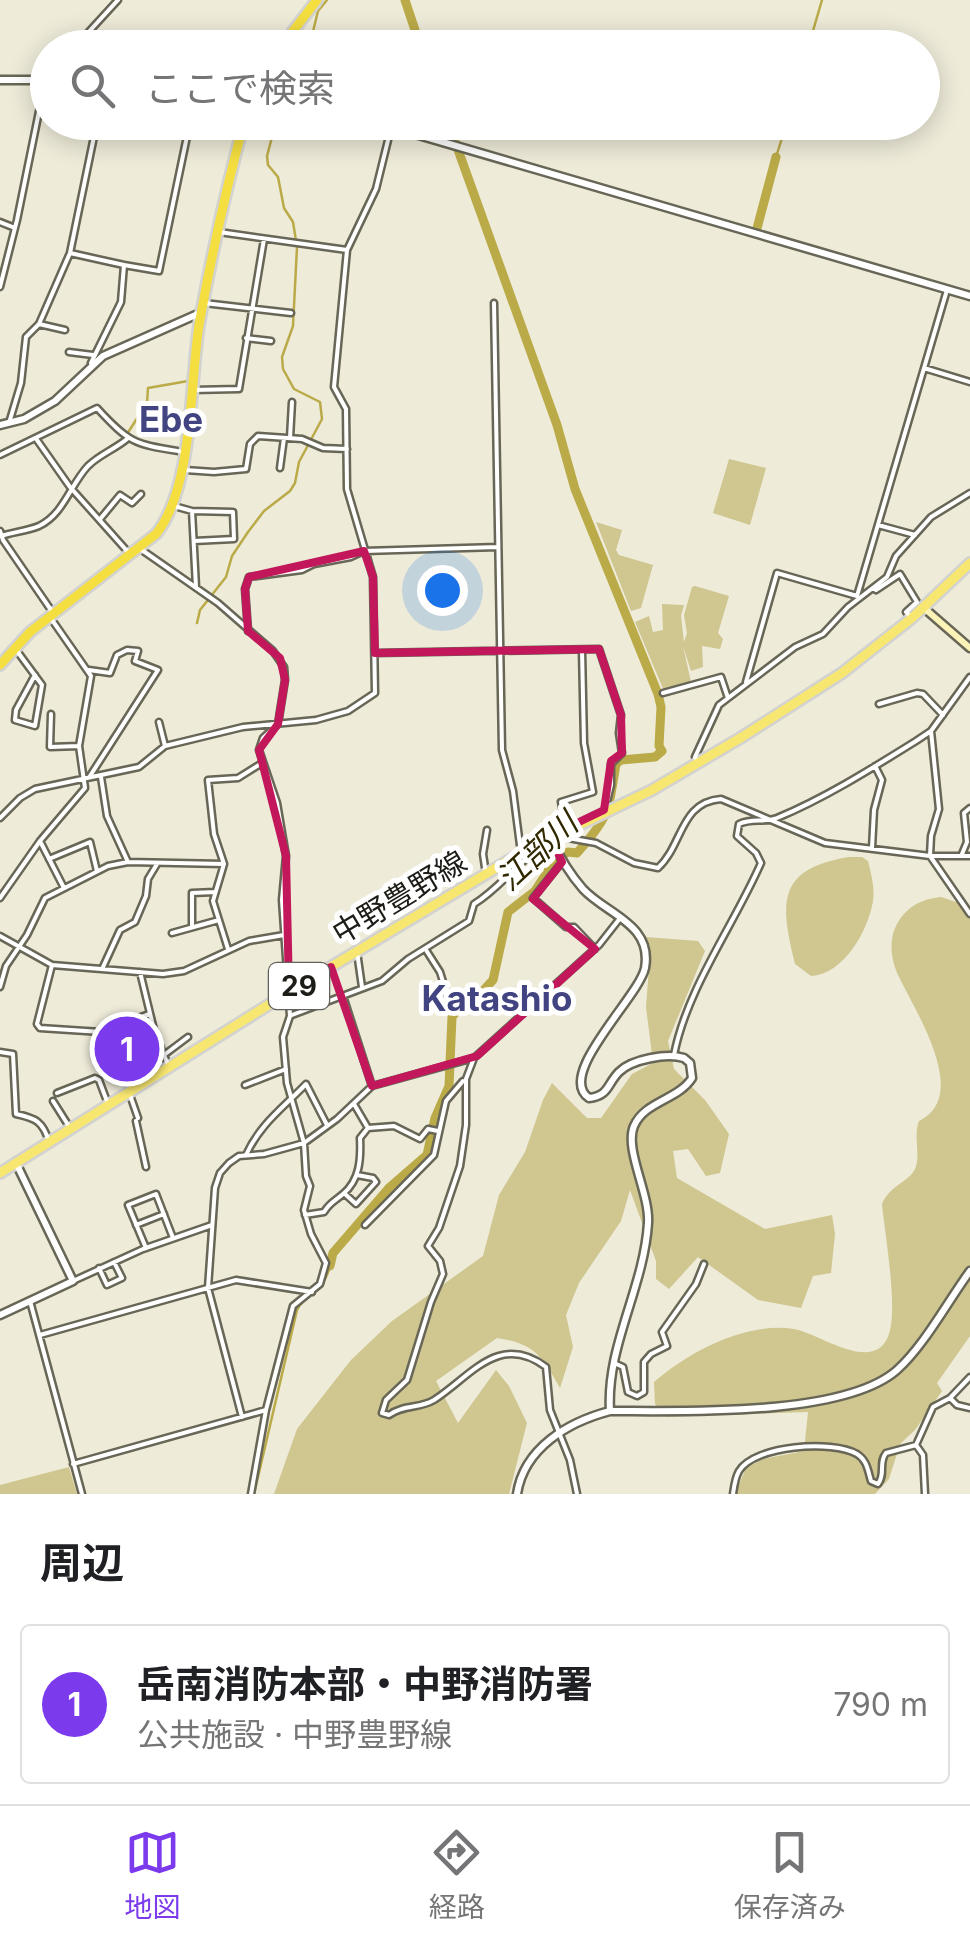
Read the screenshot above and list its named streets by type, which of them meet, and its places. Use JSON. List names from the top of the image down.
{
  "streets": {
    "main road": ["中野豊野線", "29"]
  },
  "districts": ["Ebe", "Katashio"],
  "water": ["江部川"],
  "page": {
    "search": "ここで検索",
    "pins": "1",
    "heading": "周辺",
    "list": [
      {
        "mark": "1",
        "name": "岳南消防本部・中野消防署",
        "note": "公共施設 · 中野豊野線",
        "value": "790 m"
      }
    ],
    "nav": ["地図", "経路", "保存済み"]
  }
}
